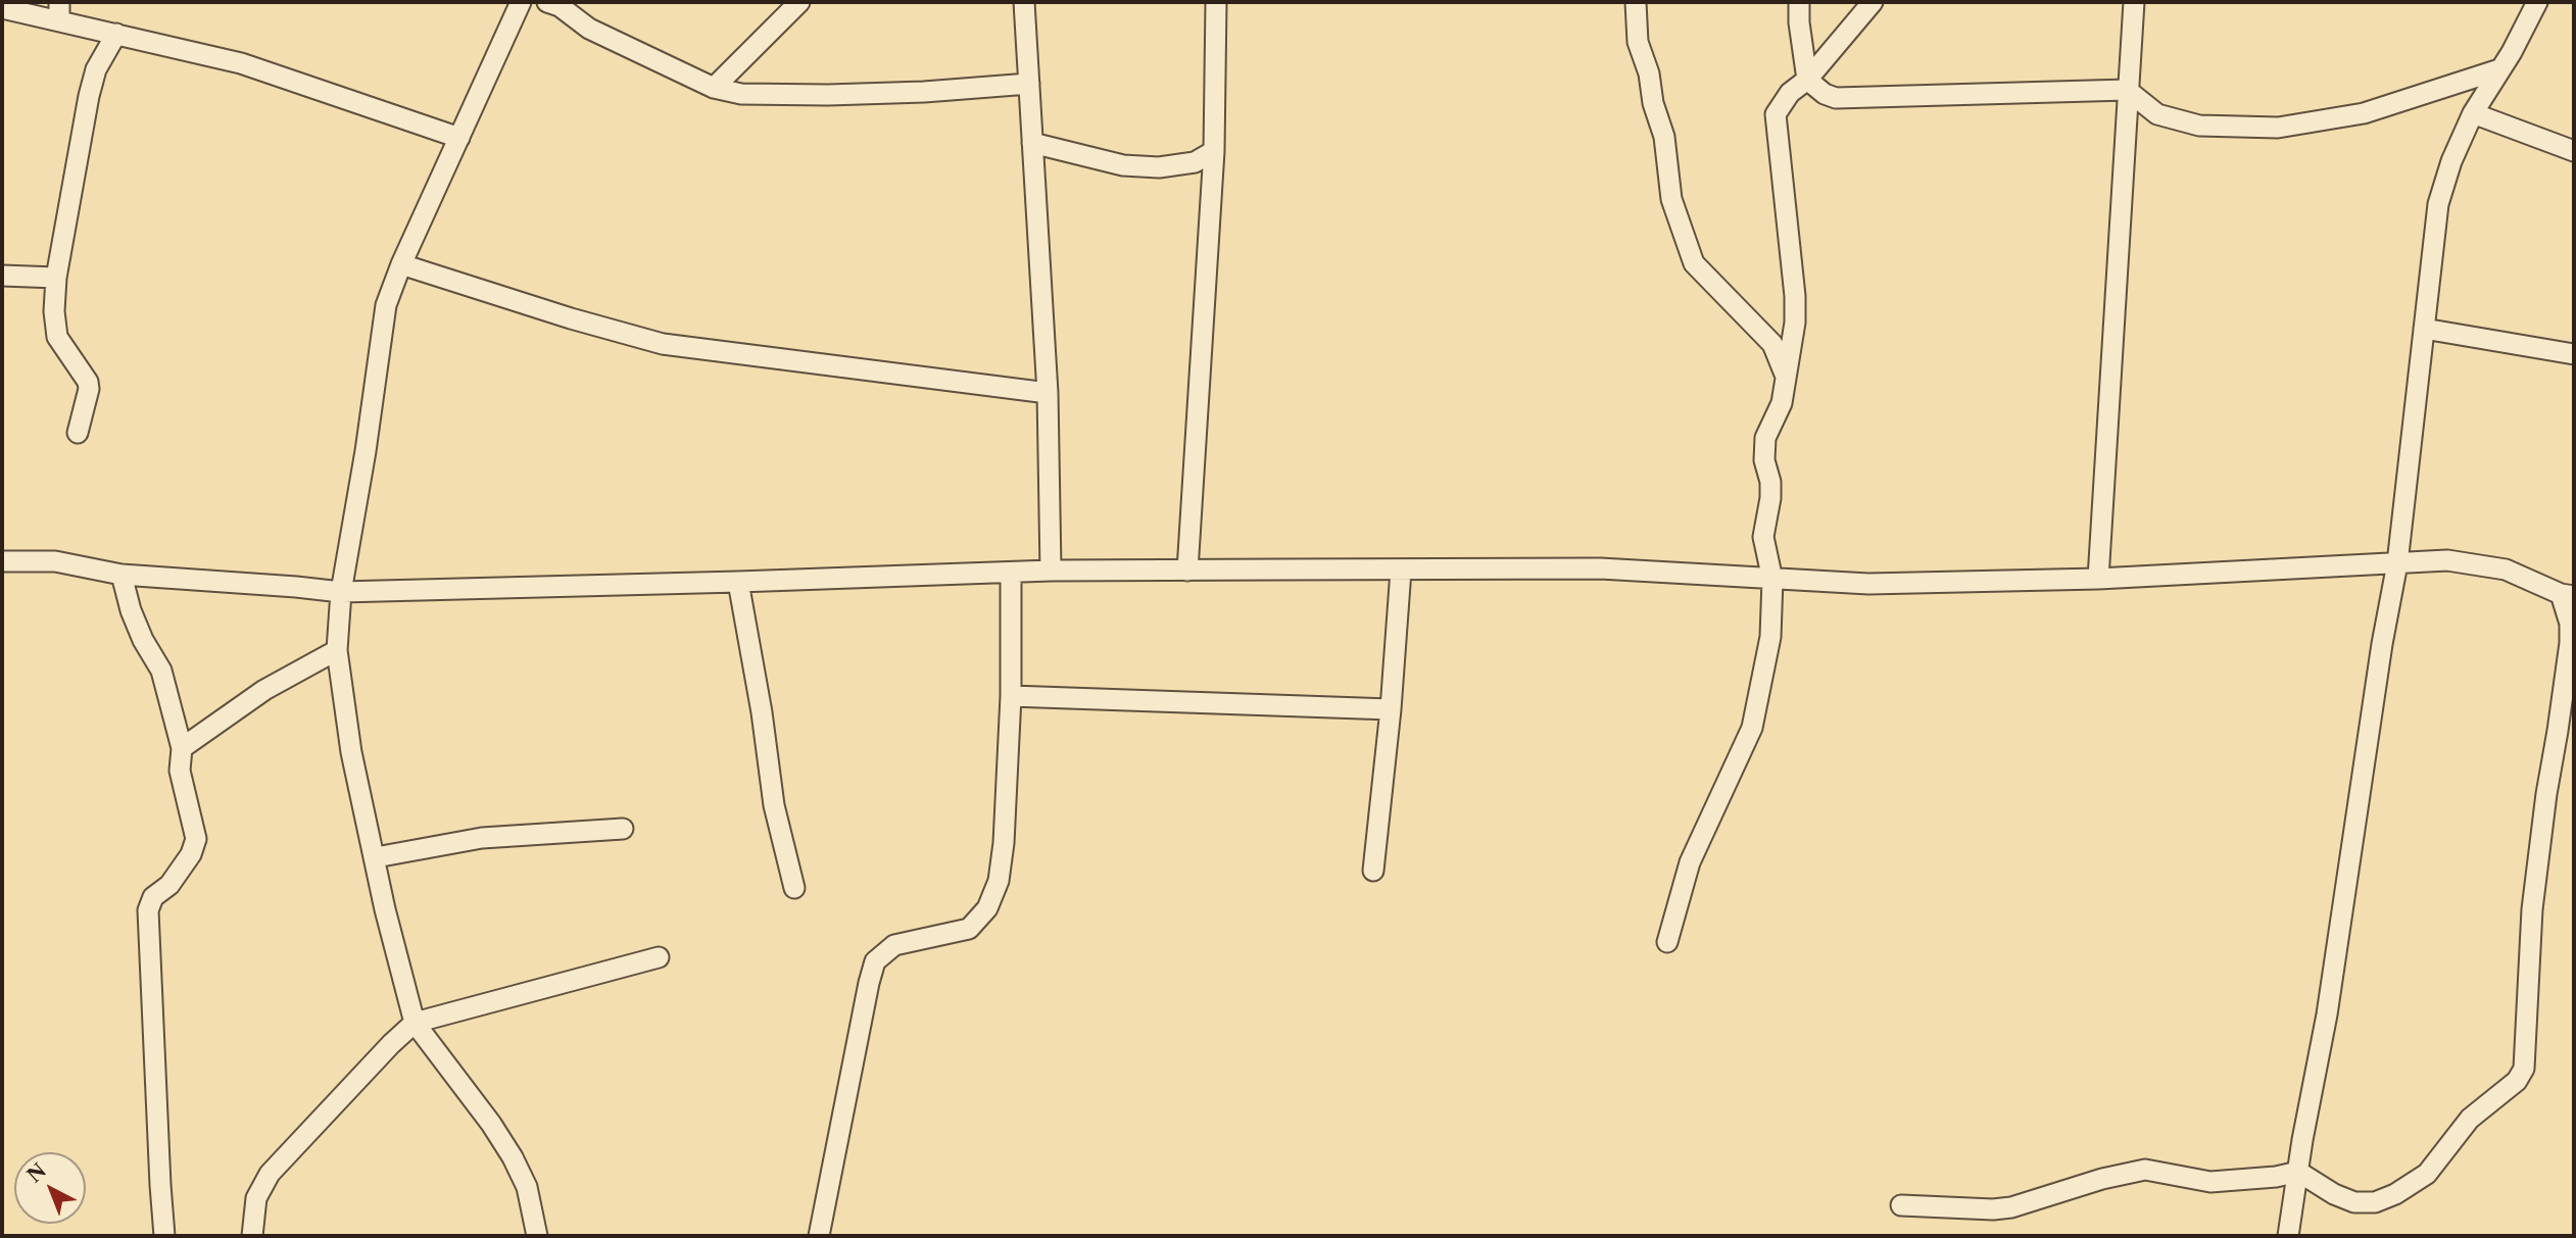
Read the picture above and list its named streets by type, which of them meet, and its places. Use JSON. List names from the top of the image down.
{
  "north": "top left"
}
